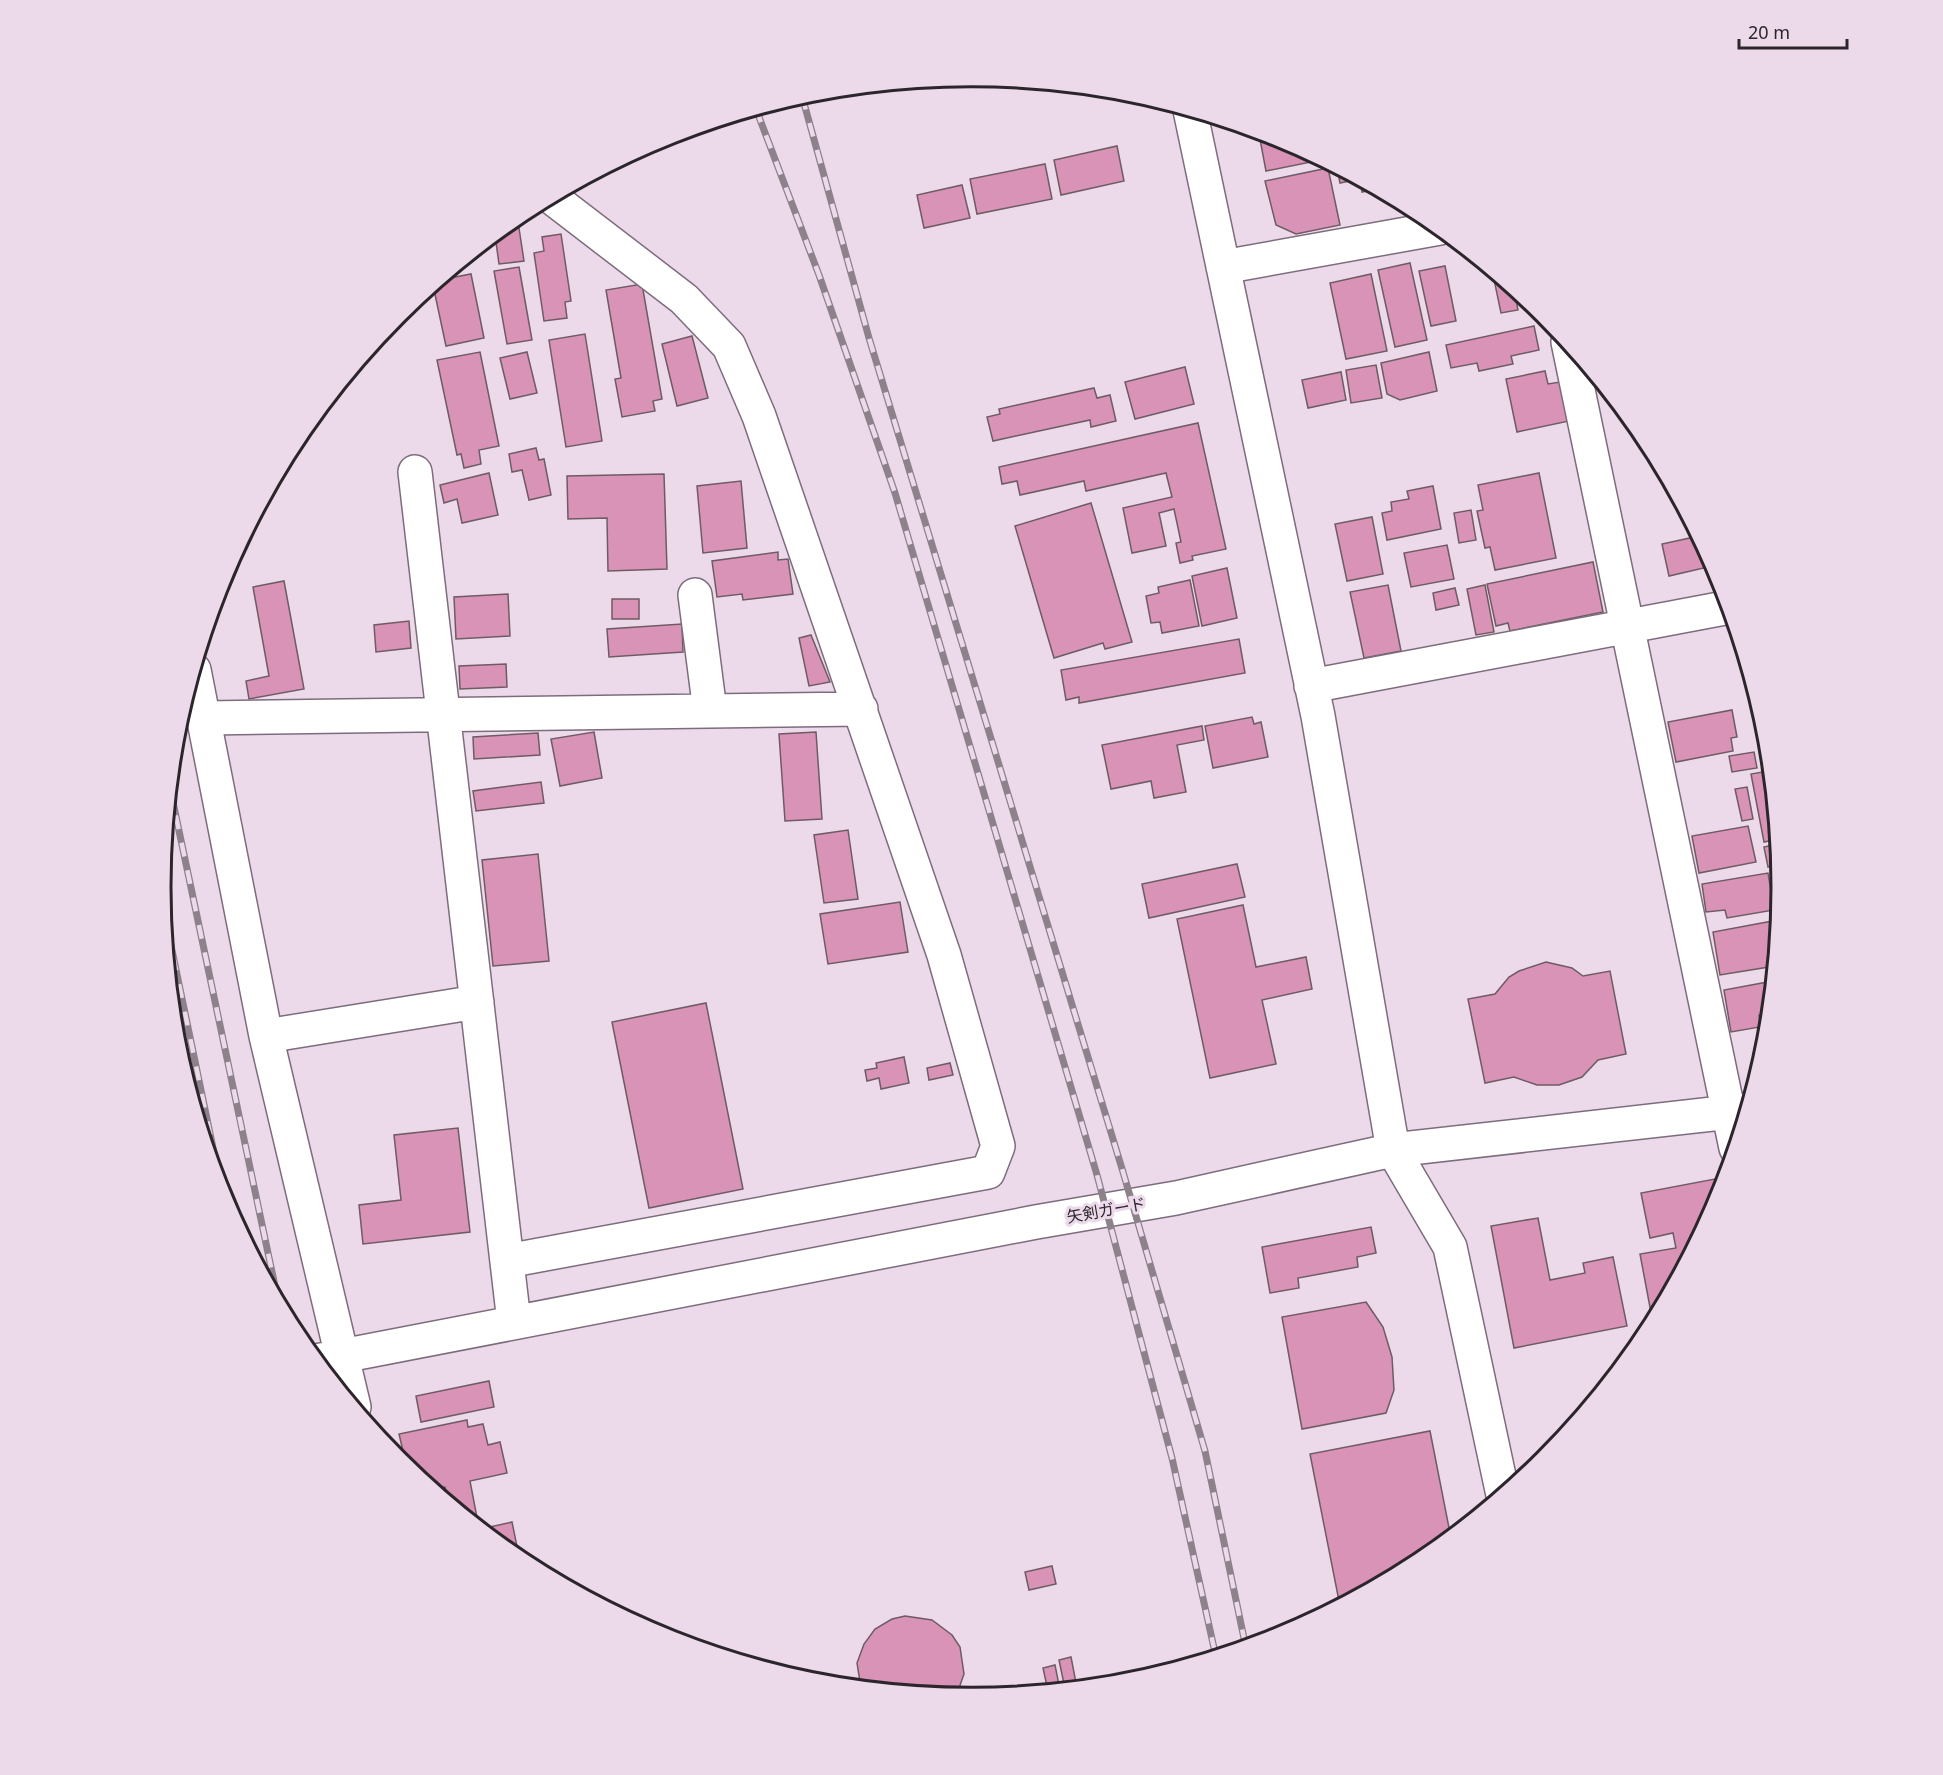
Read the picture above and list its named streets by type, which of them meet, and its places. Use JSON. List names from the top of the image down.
{
  "streets": {
    "street": ["矢剣ガード"]
  },
  "scale_bar": "20 m"
}
